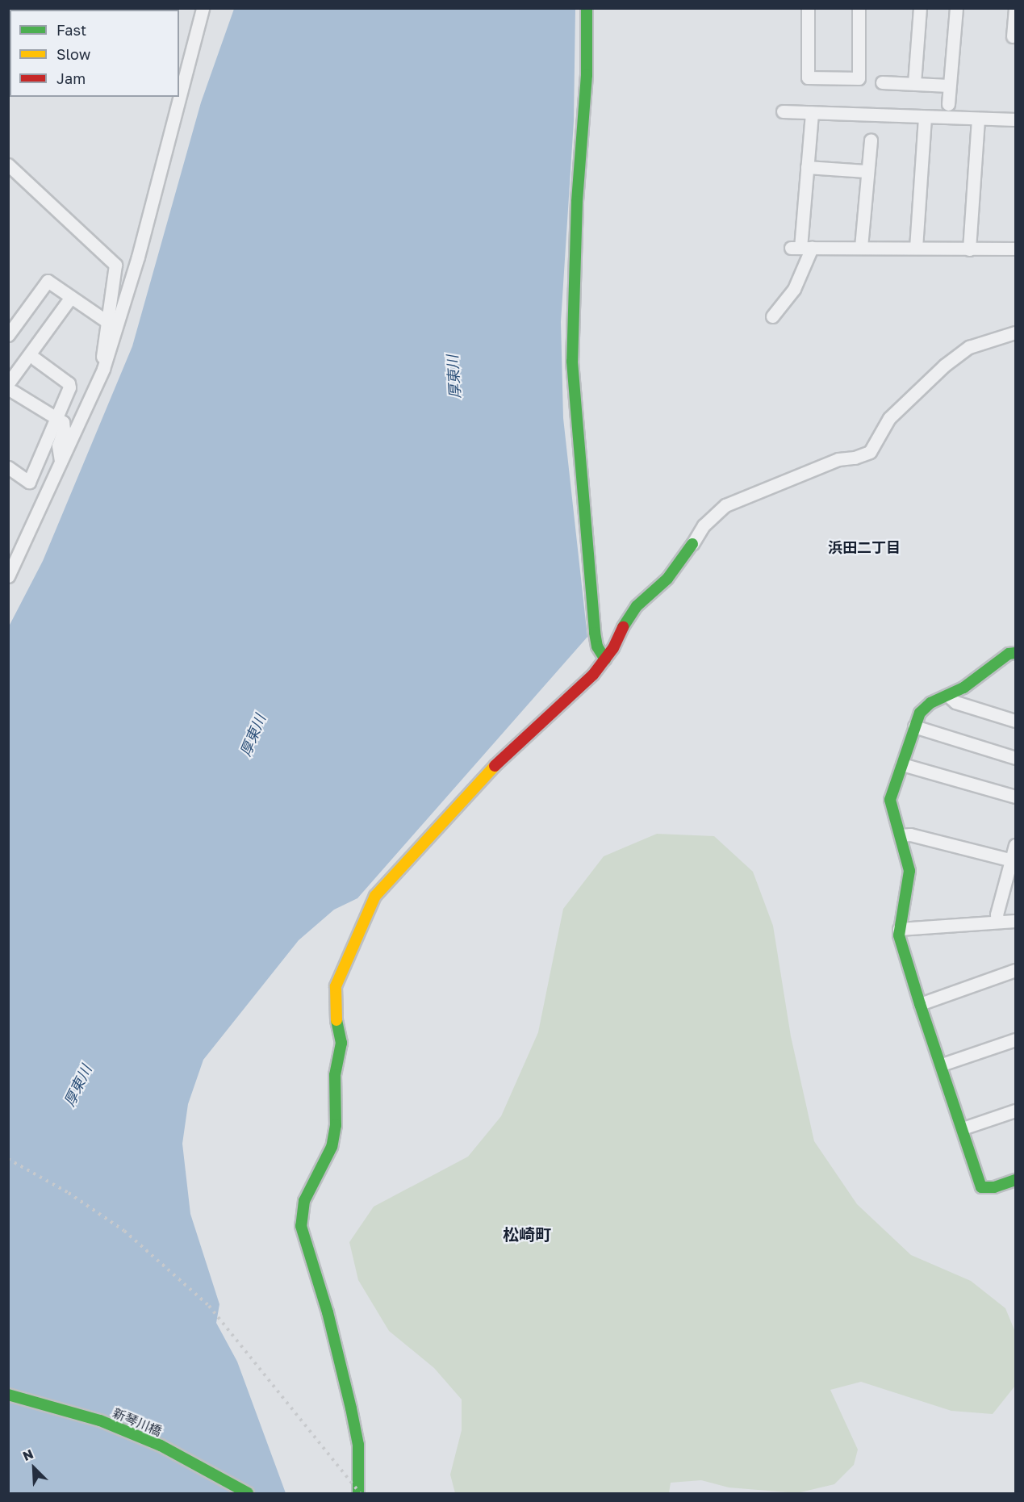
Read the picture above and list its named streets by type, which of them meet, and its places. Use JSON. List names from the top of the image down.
{
  "streets": {
    "street": ["新琴川橋"]
  },
  "districts": ["浜田二丁目", "松崎町"],
  "water": ["厚東川"],
  "legend": ["Fast", "Slow", "Jam"],
  "north": "top left"
}
